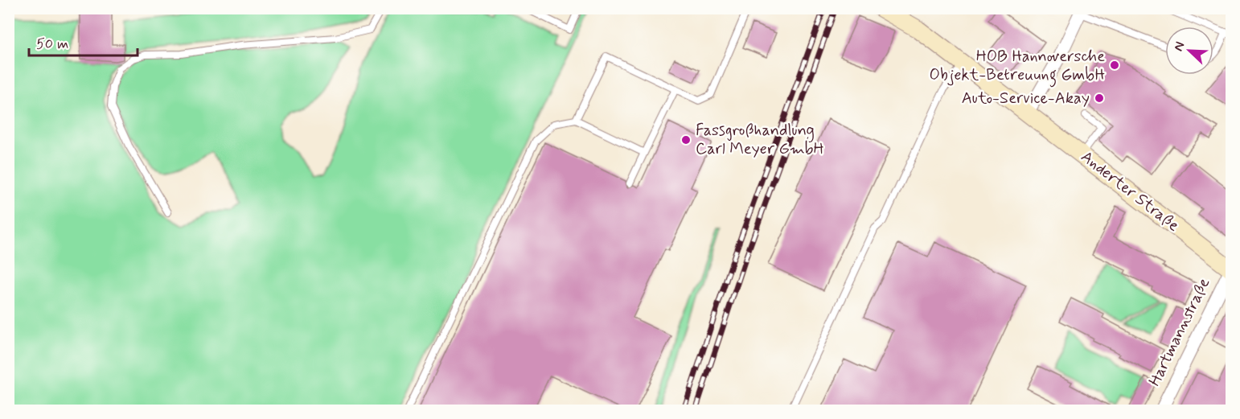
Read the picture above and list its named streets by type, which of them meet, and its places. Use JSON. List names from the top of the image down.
{
  "streets": {
    "main road": ["Anderter Straße"],
    "street": ["Hartmannstraße"]
  },
  "crossings": [
    ["Anderter Straße", "Hartmannstraße"]
  ],
  "places": ["HOB Hannoversche Objekt-Betreuung GmbH", "Auto-Service-Akay", "Fassgroßhandlung Carl Meyer GmbH"],
  "scale_bar": "50 m",
  "north": "top left"
}
